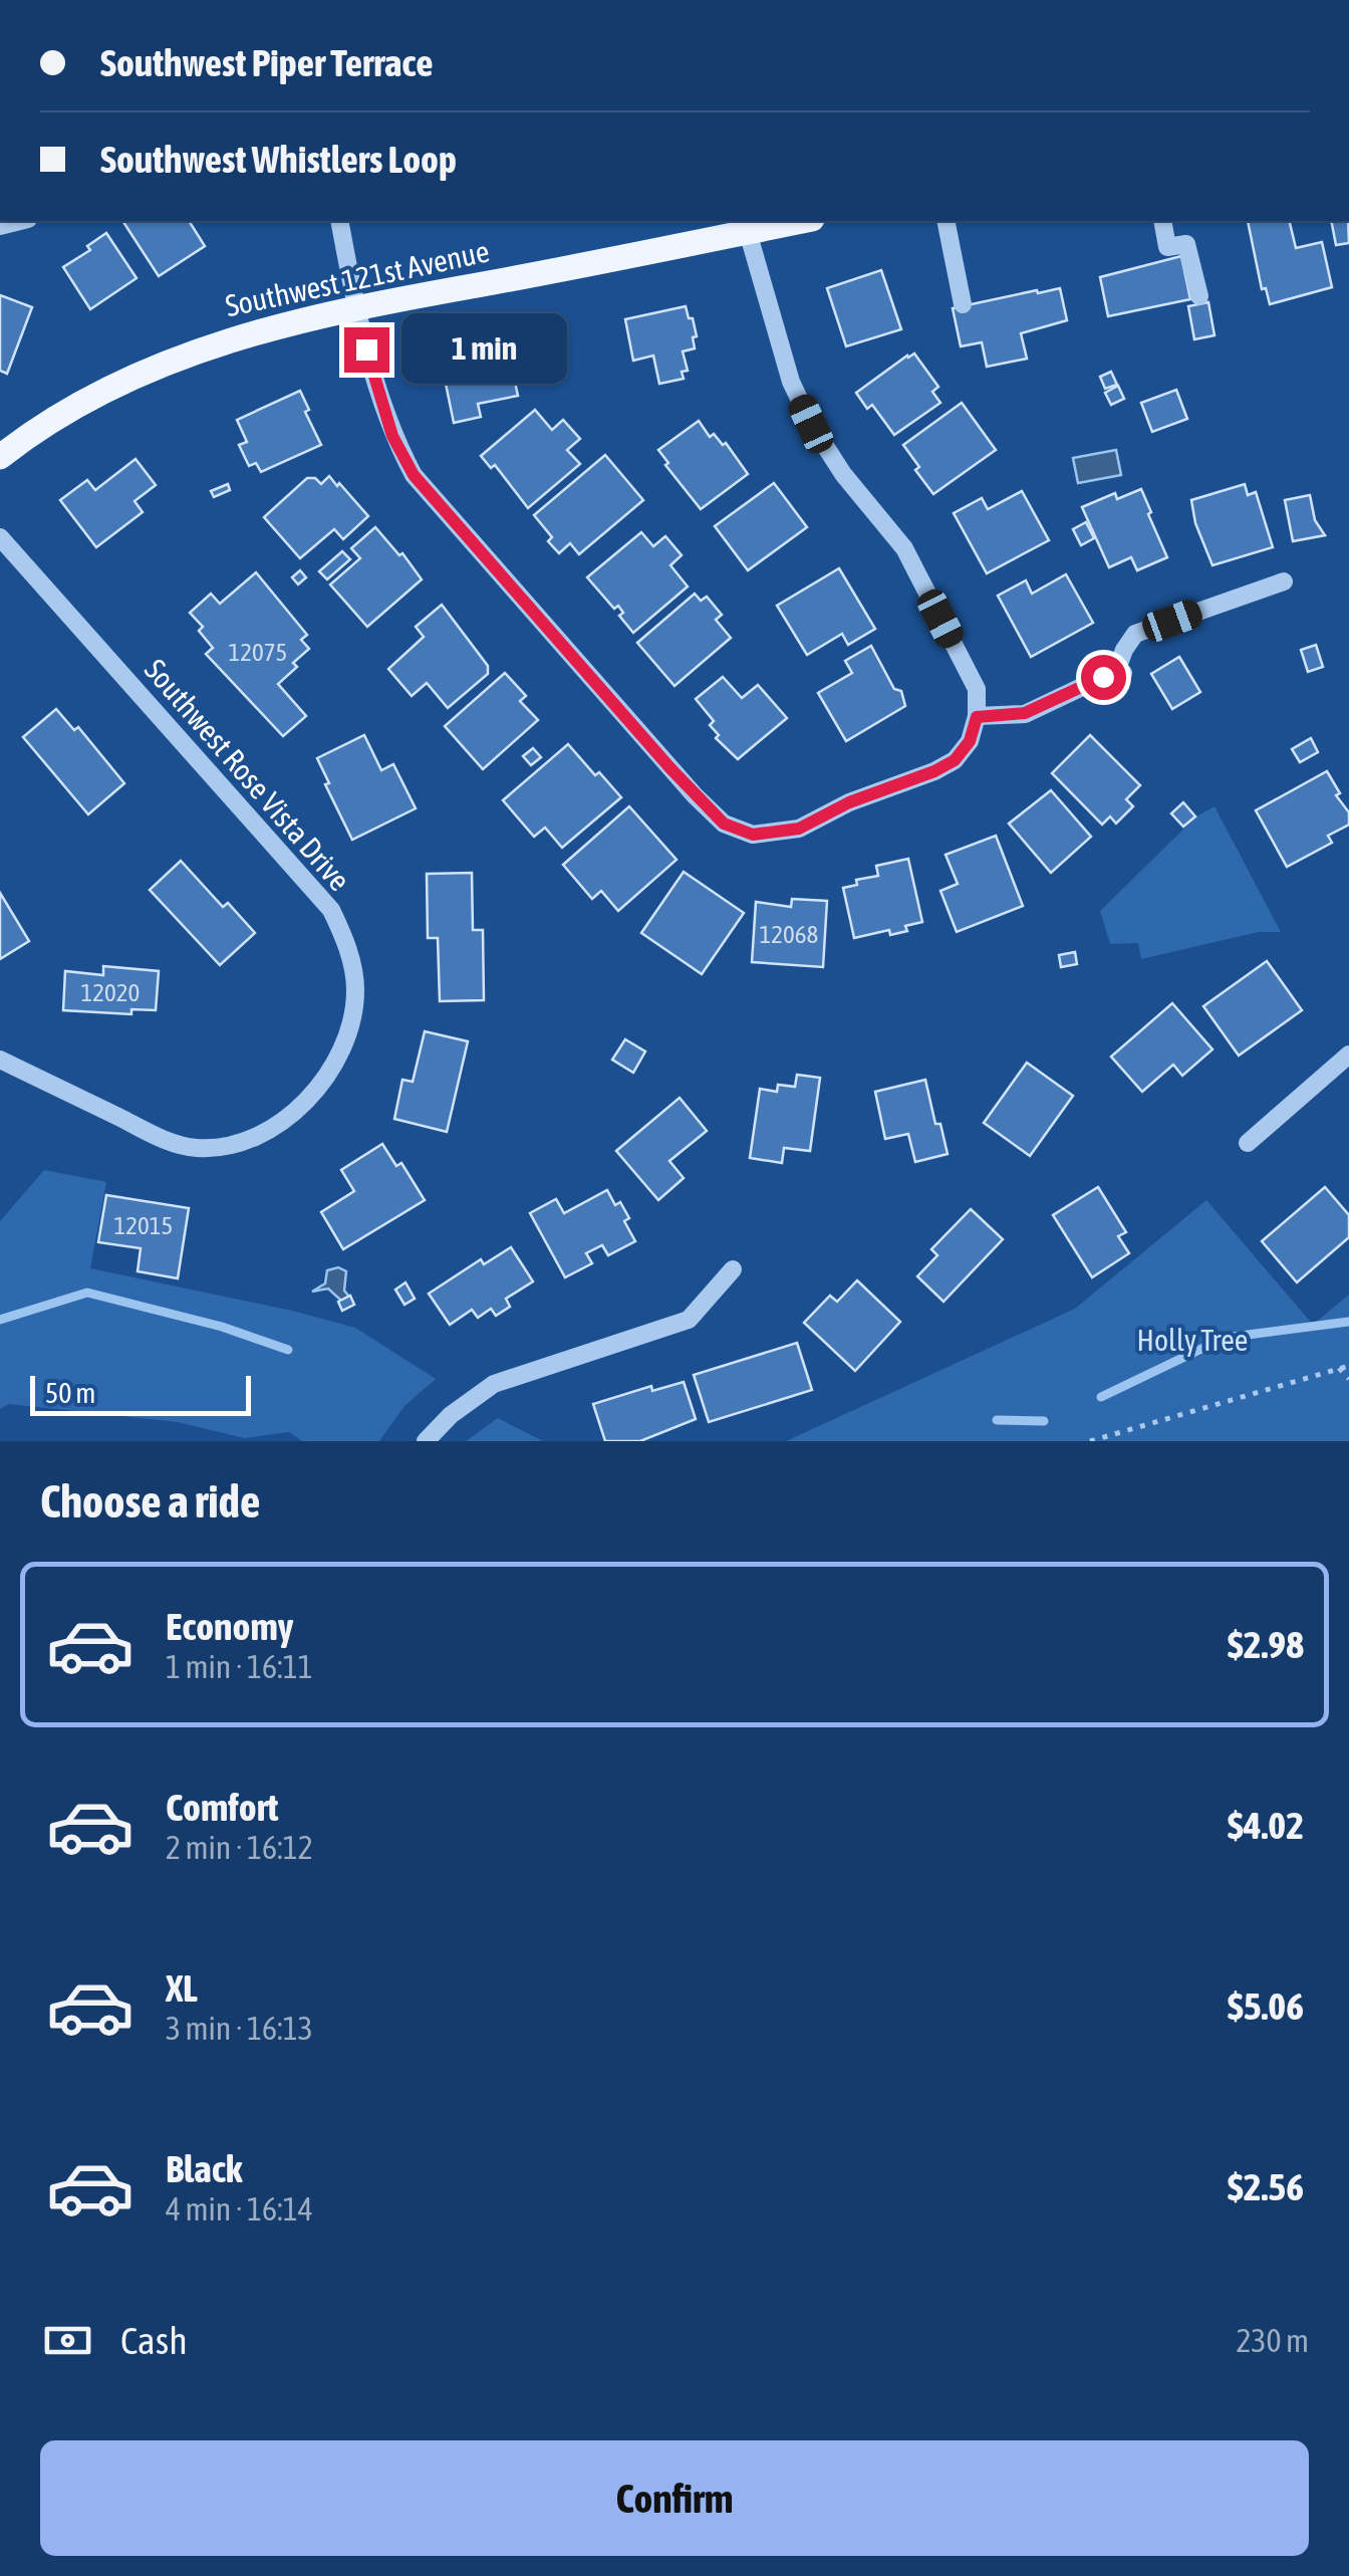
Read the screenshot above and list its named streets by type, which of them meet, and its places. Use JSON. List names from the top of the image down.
{
  "streets": {
    "main road": ["Southwest 121st Avenue"],
    "street": ["Southwest Rose Vista Drive"]
  },
  "parks": ["Holly Tree"],
  "house_numbers": [
    "12075",
    "12068",
    "12020",
    "12015"
  ],
  "scale_bar": "50 m",
  "page": {
    "banner": ["Southwest Piper Terrace", "Southwest Whistlers Loop"],
    "bubble": "1 min",
    "scale": "50 m",
    "heading": "Choose a ride",
    "list": [
      {
        "name": "Economy",
        "note": "1 min · 16:11",
        "value": "$2.98"
      },
      {
        "name": "Comfort",
        "note": "2 min · 16:12",
        "value": "$4.02"
      },
      {
        "name": "XL",
        "note": "3 min · 16:13",
        "value": "$5.06"
      },
      {
        "name": "Black",
        "note": "4 min · 16:14",
        "value": "$2.56"
      }
    ],
    "pay": ["Cash", "230 m"],
    "buttons": "Confirm"
  }
}
